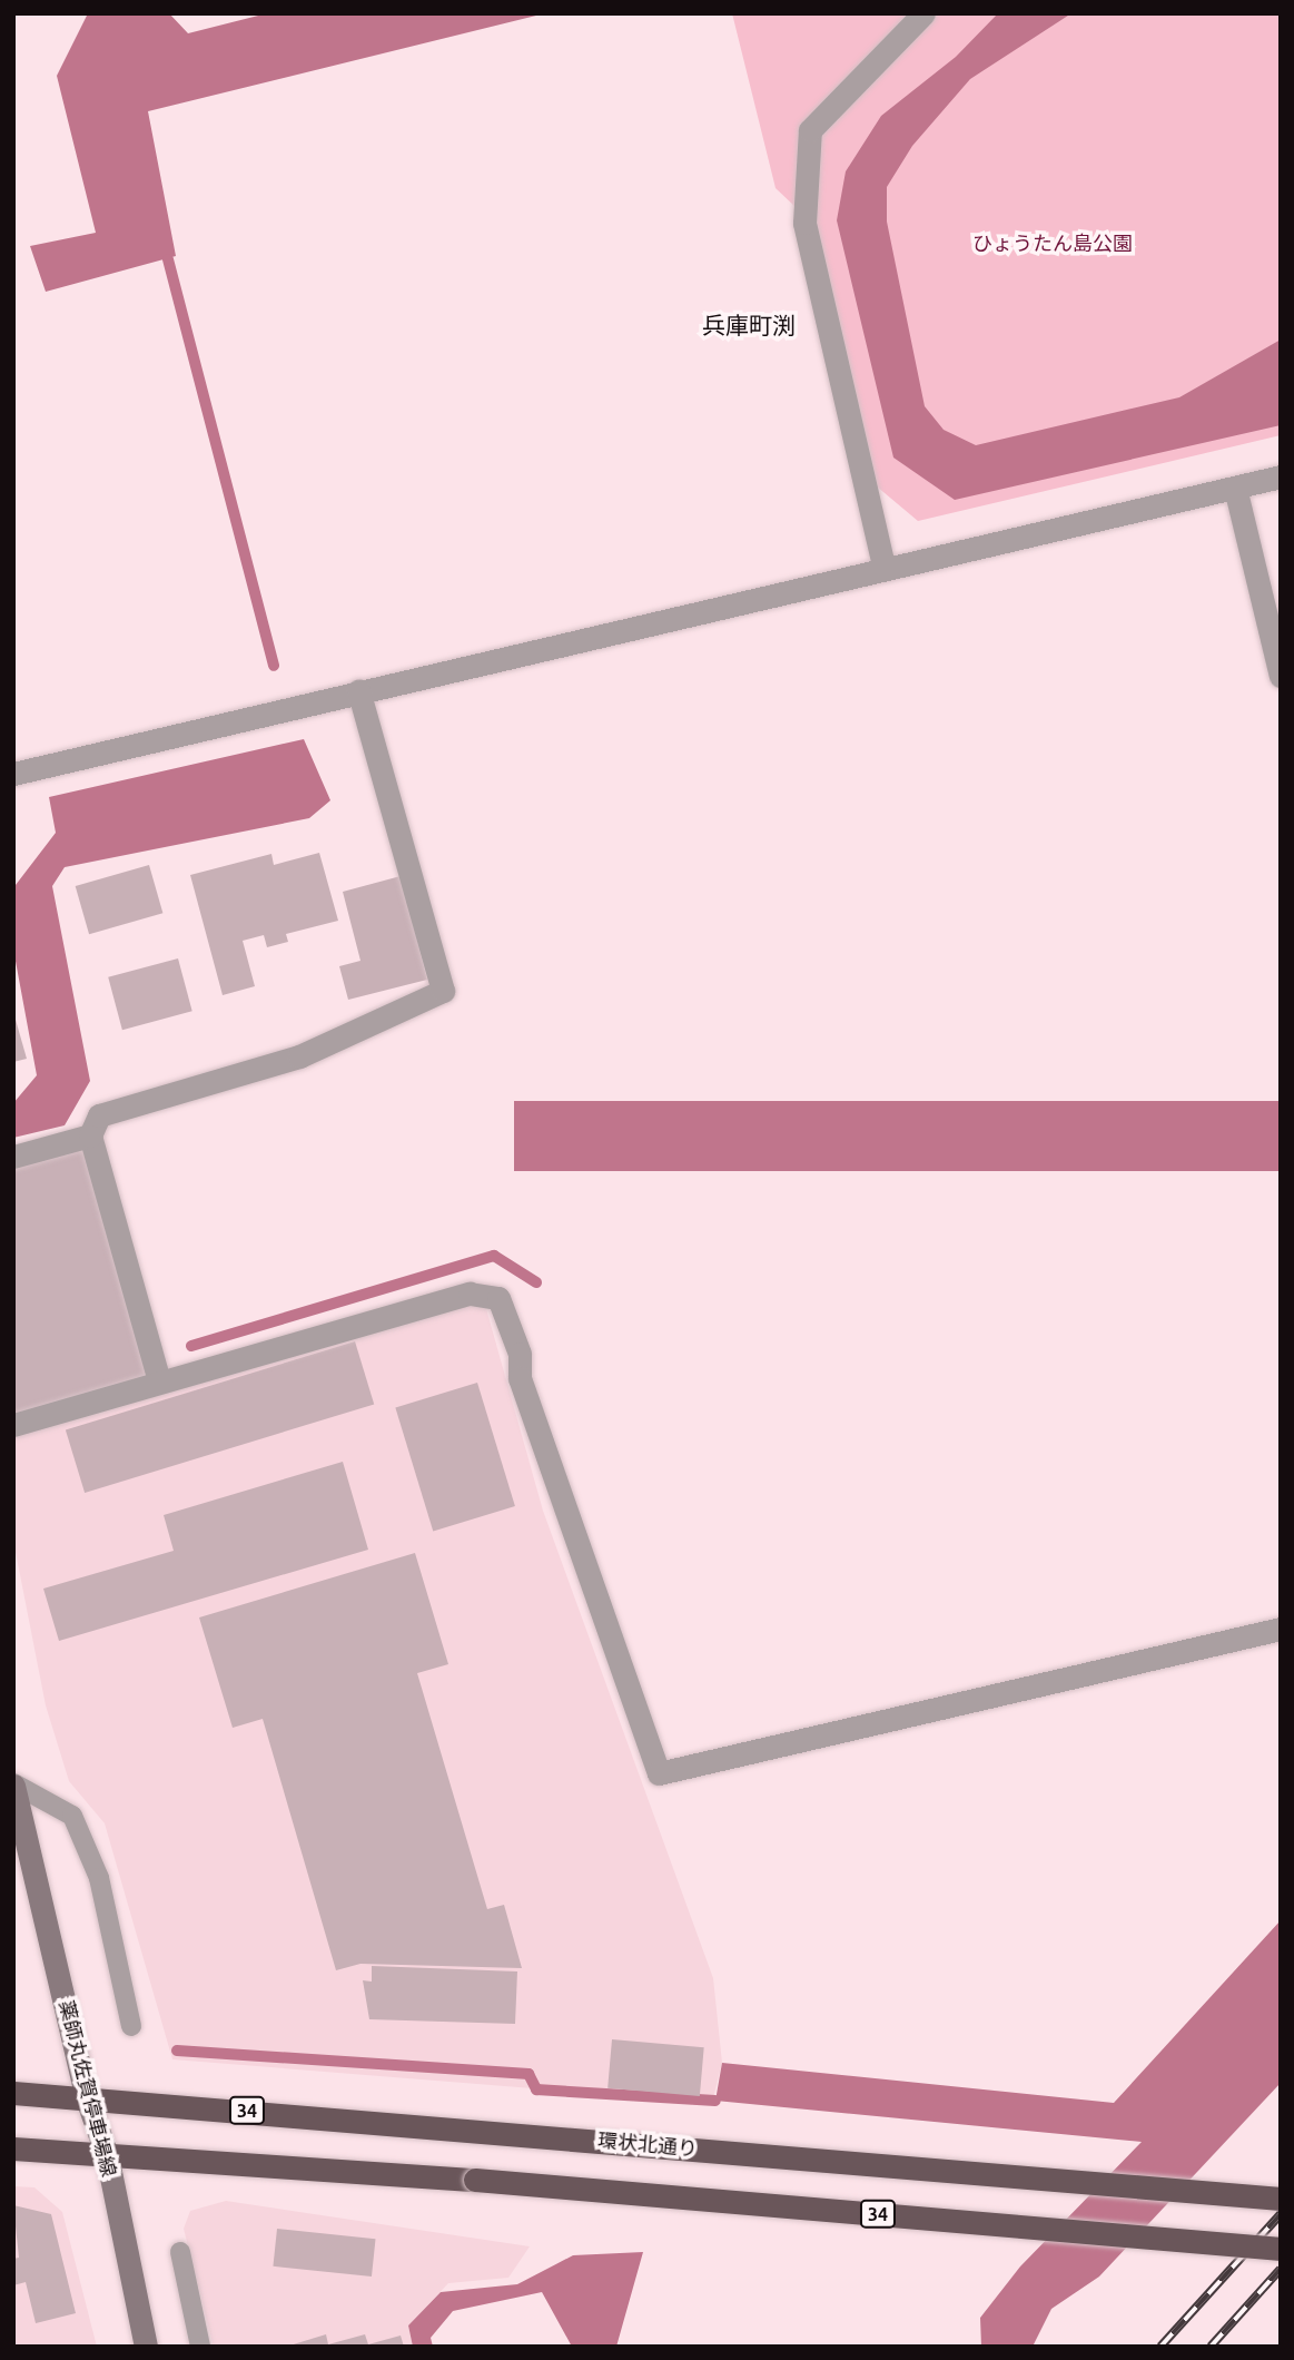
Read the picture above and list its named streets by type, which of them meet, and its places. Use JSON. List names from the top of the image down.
{
  "streets": {
    "highway": ["34", "環状北通り"],
    "main road": ["薬師丸佐賀停車場線"]
  },
  "crossings": [
    ["薬師丸佐賀停車場線", "34"],
    ["薬師丸佐賀停車場線", "環状北通り"]
  ],
  "districts": ["兵庫町渕"],
  "parks": ["ひょうたん島公園"]
}
